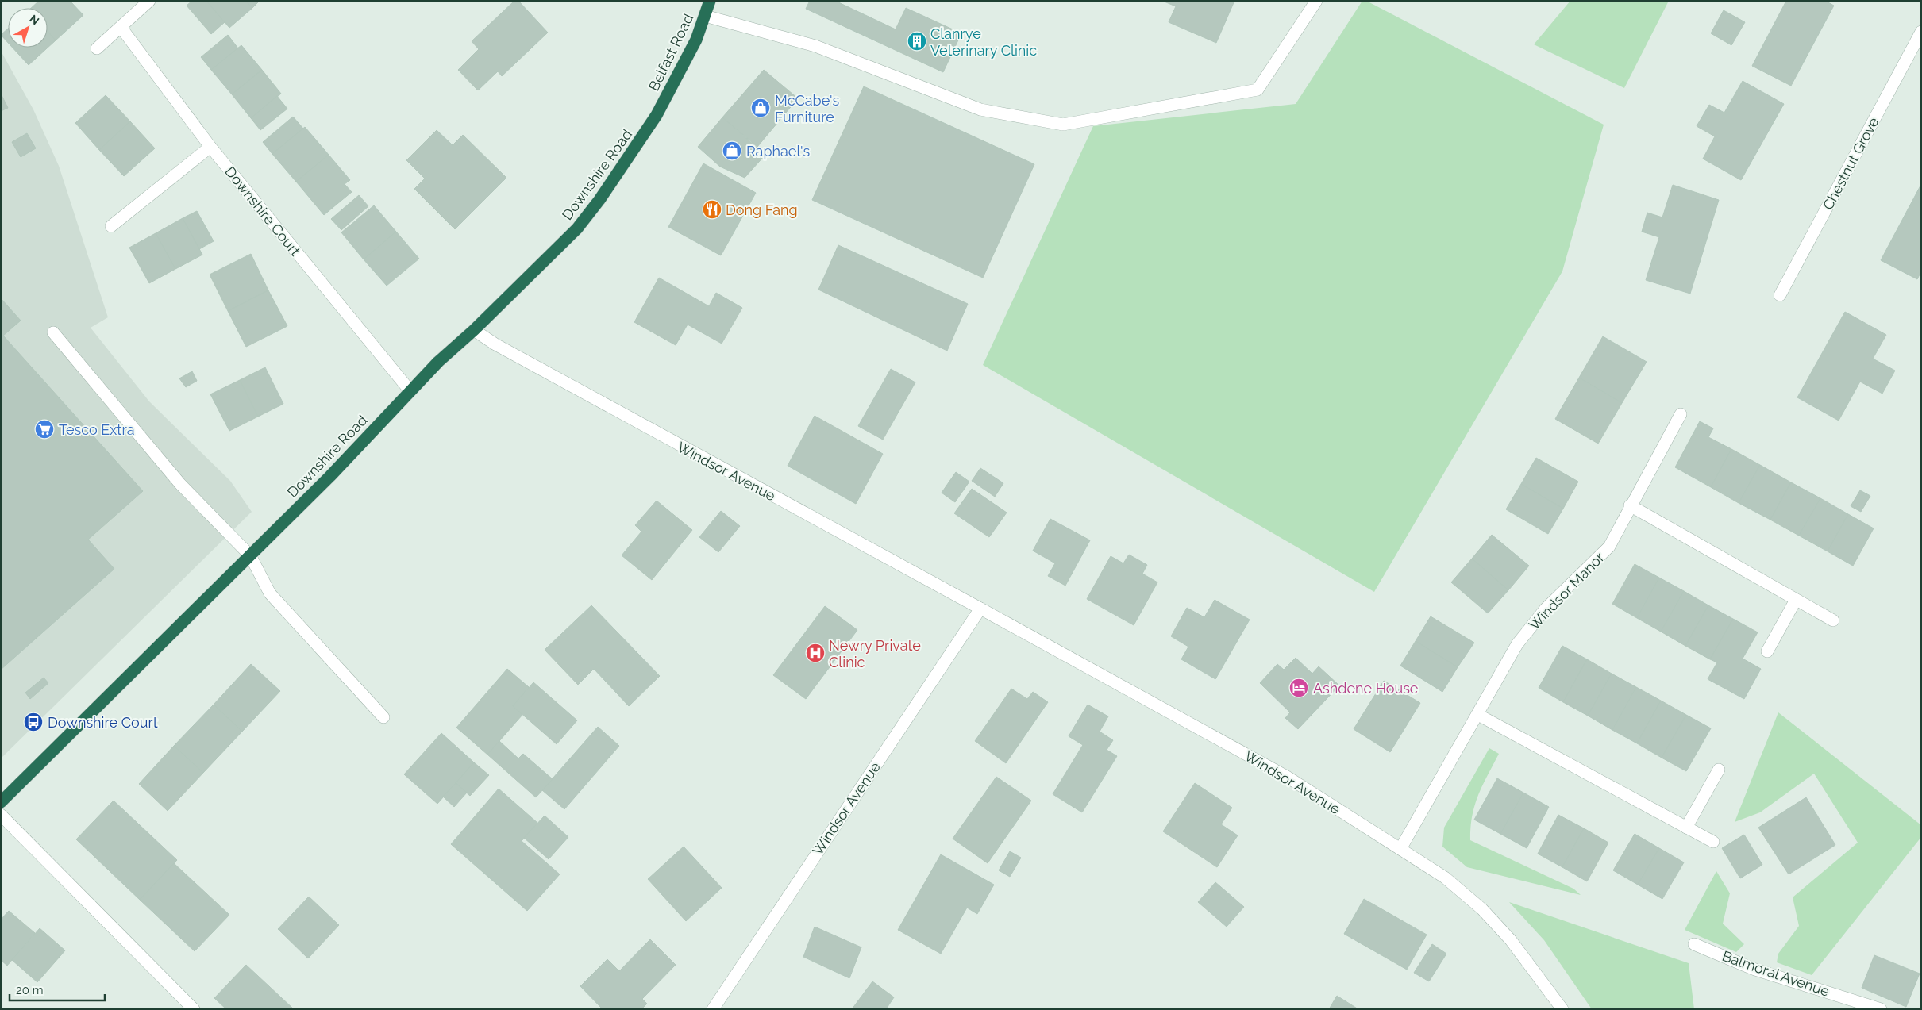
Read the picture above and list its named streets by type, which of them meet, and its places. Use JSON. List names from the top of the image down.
{
  "streets": {
    "highway": ["Belfast Road", "Downshire Road"],
    "street": [
      "Chestnut Grove",
      "Downshire Court",
      "Windsor Avenue",
      "Windsor Manor",
      "Balmoral Avenue"
    ]
  },
  "crossings": [
    ["Belfast Road", "Downshire Road"],
    ["Downshire Road", "Downshire Court"],
    ["Downshire Road", "Windsor Avenue"],
    ["Windsor Avenue", "Windsor Manor"]
  ],
  "places": {
    "building": ["Clanrye Veterinary Clinic"],
    "shop": ["McCabe's Furniture", "Raphael's"],
    "restaurant": ["Dong Fang"],
    "supermarket": ["Tesco Extra"],
    "hospital": ["Newry Private Clinic"],
    "hotel": ["Ashdene House"],
    "bus stop": ["Downshire Court"]
  },
  "scale_bar": "20 m",
  "north": "top right"
}
